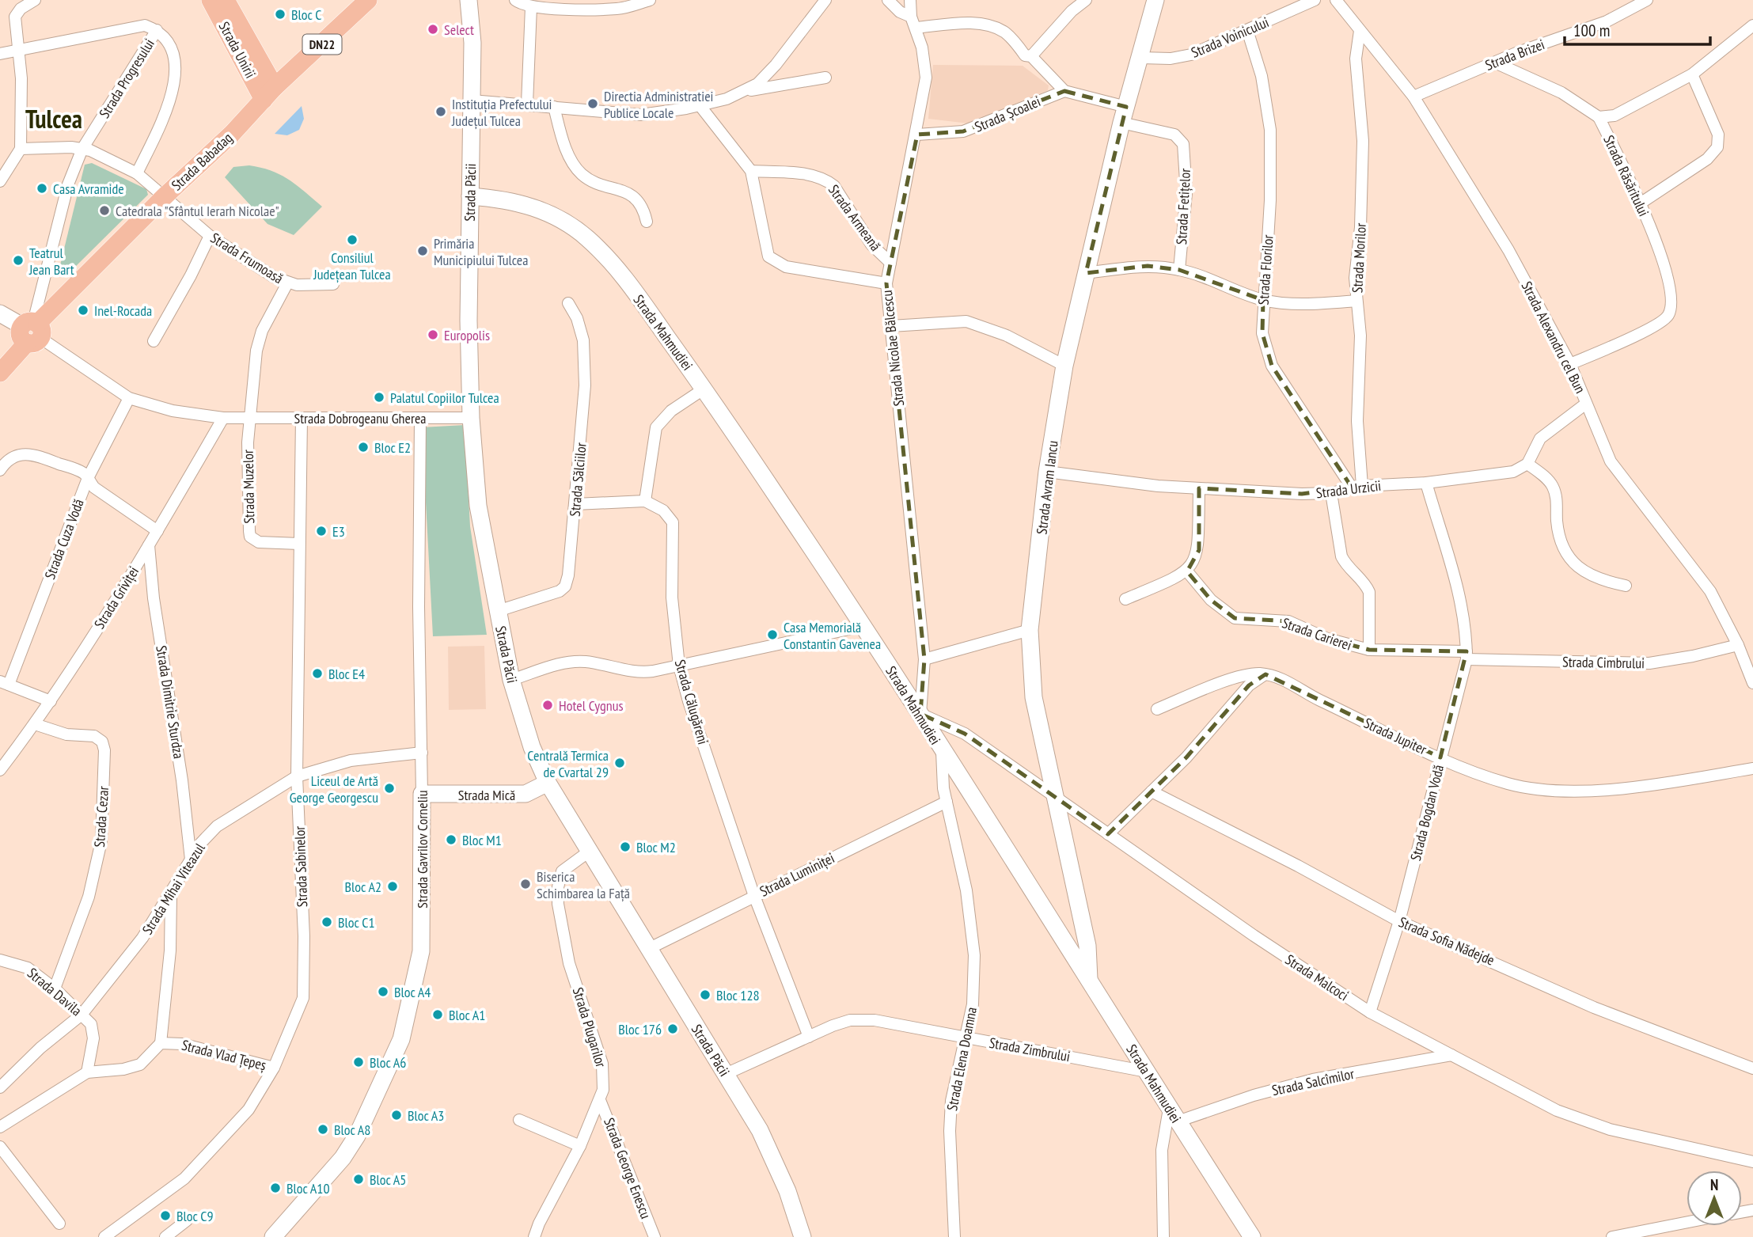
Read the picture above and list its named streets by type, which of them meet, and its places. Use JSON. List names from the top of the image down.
{
  "streets": {
    "main road": ["DN22", "Strada Unirii", "Strada Babadag"],
    "street": [
      "Strada Voinicului",
      "Strada Brizei",
      "Strada Progresului",
      "Strada Școalei",
      "Strada Răsăritului",
      "Strada Păcii",
      "Strada Fetițelor",
      "Strada Armeană",
      "Strada Frumoasă",
      "Strada Morilor",
      "Strada Florilor",
      "Strada Mahmudiei",
      "Strada Alexandru cel Bun",
      "Strada Nicolae Bălcescu",
      "Strada Dobrogeanu Gherea",
      "Strada Sălciilor",
      "Strada Muzelor",
      "Strada Avram Iancu",
      "Strada Urzicii",
      "Strada Cuza Vodă",
      "Strada Griviței",
      "Strada Carierei",
      "Strada Cimbrului",
      "Strada Dimitrie Sturdza",
      "Strada Călugăreni",
      "Strada Jupiter",
      "Strada Mică",
      "Strada Bogdan Vodă",
      "Strada Cezar",
      "Strada Gavrilov Corneliu",
      "Strada Sabinelor",
      "Strada Luminiței",
      "Strada Mihai Viteazul",
      "Strada Sofia Nădejde",
      "Strada Malcoci",
      "Strada Davila",
      "Strada Plugarilor",
      "Strada Zimbrului",
      "Strada Vlad Țepeș",
      "Strada Elena Doamna",
      "Strada Salcîmilor",
      "Strada George Enescu"
    ]
  },
  "crossings": [
    ["Strada Voinicului", "Strada Florilor"],
    ["Strada Voinicului", "Strada Avram Iancu"],
    ["Strada Unirii", "Strada Babadag"],
    ["Strada Brizei", "Strada Alexandru cel Bun"],
    ["Strada Progresului", "Strada Babadag"],
    ["Strada Progresului", "Strada Frumoasă"],
    ["Strada Progresului", "Strada Dobrogeanu Gherea"],
    ["Strada Școalei", "Strada Fetițelor"],
    ["Strada Școalei", "Strada Nicolae Bălcescu"],
    ["Strada Babadag", "Strada Frumoasă"],
    ["Strada Babadag", "Strada Dobrogeanu Gherea"],
    ["Strada Răsăritului", "Strada Alexandru cel Bun"],
    ["Strada Păcii", "Strada Mahmudiei"],
    ["Strada Păcii", "Strada Dobrogeanu Gherea"],
    ["Strada Păcii", "Strada Sălciilor"],
    ["Strada Păcii", "Strada Mică"],
    ["Strada Păcii", "Strada Luminiței"],
    ["Strada Păcii", "Strada Plugarilor"],
    ["Strada Păcii", "Strada Zimbrului"],
    ["Strada Fetițelor", "Strada Avram Iancu"],
    ["Strada Armeană", "Strada Nicolae Bălcescu"],
    ["Strada Morilor", "Strada Florilor"],
    ["Strada Morilor", "Strada Alexandru cel Bun"],
    ["Strada Morilor", "Strada Urzicii"],
    ["Strada Florilor", "Strada Urzicii"],
    ["Strada Mahmudiei", "Strada Nicolae Bălcescu"],
    ["Strada Mahmudiei", "Strada Avram Iancu"],
    ["Strada Mahmudiei", "Strada Malcoci"],
    ["Strada Mahmudiei", "Strada Zimbrului"],
    ["Strada Mahmudiei", "Strada Elena Doamna"],
    ["Strada Mahmudiei", "Strada Salcîmilor"],
    ["Strada Alexandru cel Bun", "Strada Cimbrului"],
    ["Strada Nicolae Bălcescu", "Strada Malcoci"],
    ["Strada Dobrogeanu Gherea", "Strada Muzelor"],
    ["Strada Dobrogeanu Gherea", "Strada Cuza Vodă"],
    ["Strada Dobrogeanu Gherea", "Strada Griviței"],
    ["Strada Dobrogeanu Gherea", "Strada Gavrilov Corneliu"],
    ["Strada Dobrogeanu Gherea", "Strada Sabinelor"],
    ["Strada Muzelor", "Strada Sabinelor"],
    ["Strada Avram Iancu", "Strada Urzicii"],
    ["Strada Avram Iancu", "Strada Malcoci"],
    ["Strada Urzicii", "Strada Bogdan Vodă"],
    ["Strada Griviței", "Strada Dimitrie Sturdza"],
    ["Strada Griviței", "Strada Cezar"],
    ["Strada Carierei", "Strada Cimbrului"],
    ["Strada Carierei", "Strada Bogdan Vodă"],
    ["Strada Cimbrului", "Strada Bogdan Vodă"],
    ["Strada Dimitrie Sturdza", "Strada Mihai Viteazul"],
    ["Strada Călugăreni", "Strada Luminiței"],
    ["Strada Călugăreni", "Strada Zimbrului"],
    ["Strada Jupiter", "Strada Bogdan Vodă"],
    ["Strada Mică", "Strada Gavrilov Corneliu"],
    ["Strada Bogdan Vodă", "Strada Sofia Nădejde"],
    ["Strada Bogdan Vodă", "Strada Malcoci"],
    ["Strada Cezar", "Strada Davila"],
    ["Strada Gavrilov Corneliu", "Strada Mihai Viteazul"],
    ["Strada Sabinelor", "Strada Mihai Viteazul"],
    ["Strada Sabinelor", "Strada Vlad Țepeș"],
    ["Strada Luminiței", "Strada Elena Doamna"],
    ["Strada Mihai Viteazul", "Strada Davila"],
    ["Strada Malcoci", "Strada Salcîmilor"],
    ["Strada Plugarilor", "Strada George Enescu"],
    ["Strada Zimbrului", "Strada Elena Doamna"]
  ],
  "districts": ["Tulcea"],
  "places": [
    "Bloc C",
    "Select",
    "Directia Administratiei Publice Locale",
    "Instituția Prefectului Județul Tulcea",
    "Casa Avramide",
    "Catedrala \"Sfântul Ierarh Nicolae\"",
    "Consiliul Județean Tulcea",
    "Primăria Municipiului Tulcea",
    "Teatrul Jean Bart",
    "Inel-Rocada",
    "Europolis",
    "Palatul Copiilor Tulcea",
    "Bloc E2",
    "E3",
    "Casa Memorială Constantin Gavenea",
    "Bloc E4",
    "Hotel Cygnus",
    "Centrală Termica de Cvartal 29",
    "Liceul de Artă George Georgescu",
    "Bloc M1",
    "Bloc M2",
    "Biserica Schimbarea la Față",
    "Bloc A2",
    "Bloc C1",
    "Bloc A4",
    "Bloc 128",
    "Bloc A1",
    "Bloc 176",
    "Bloc A6",
    "Bloc A3",
    "Bloc A8",
    "Bloc A5",
    "Bloc A10",
    "Bloc C9"
  ],
  "scale_bar": "100 m",
  "north": "top"
}
